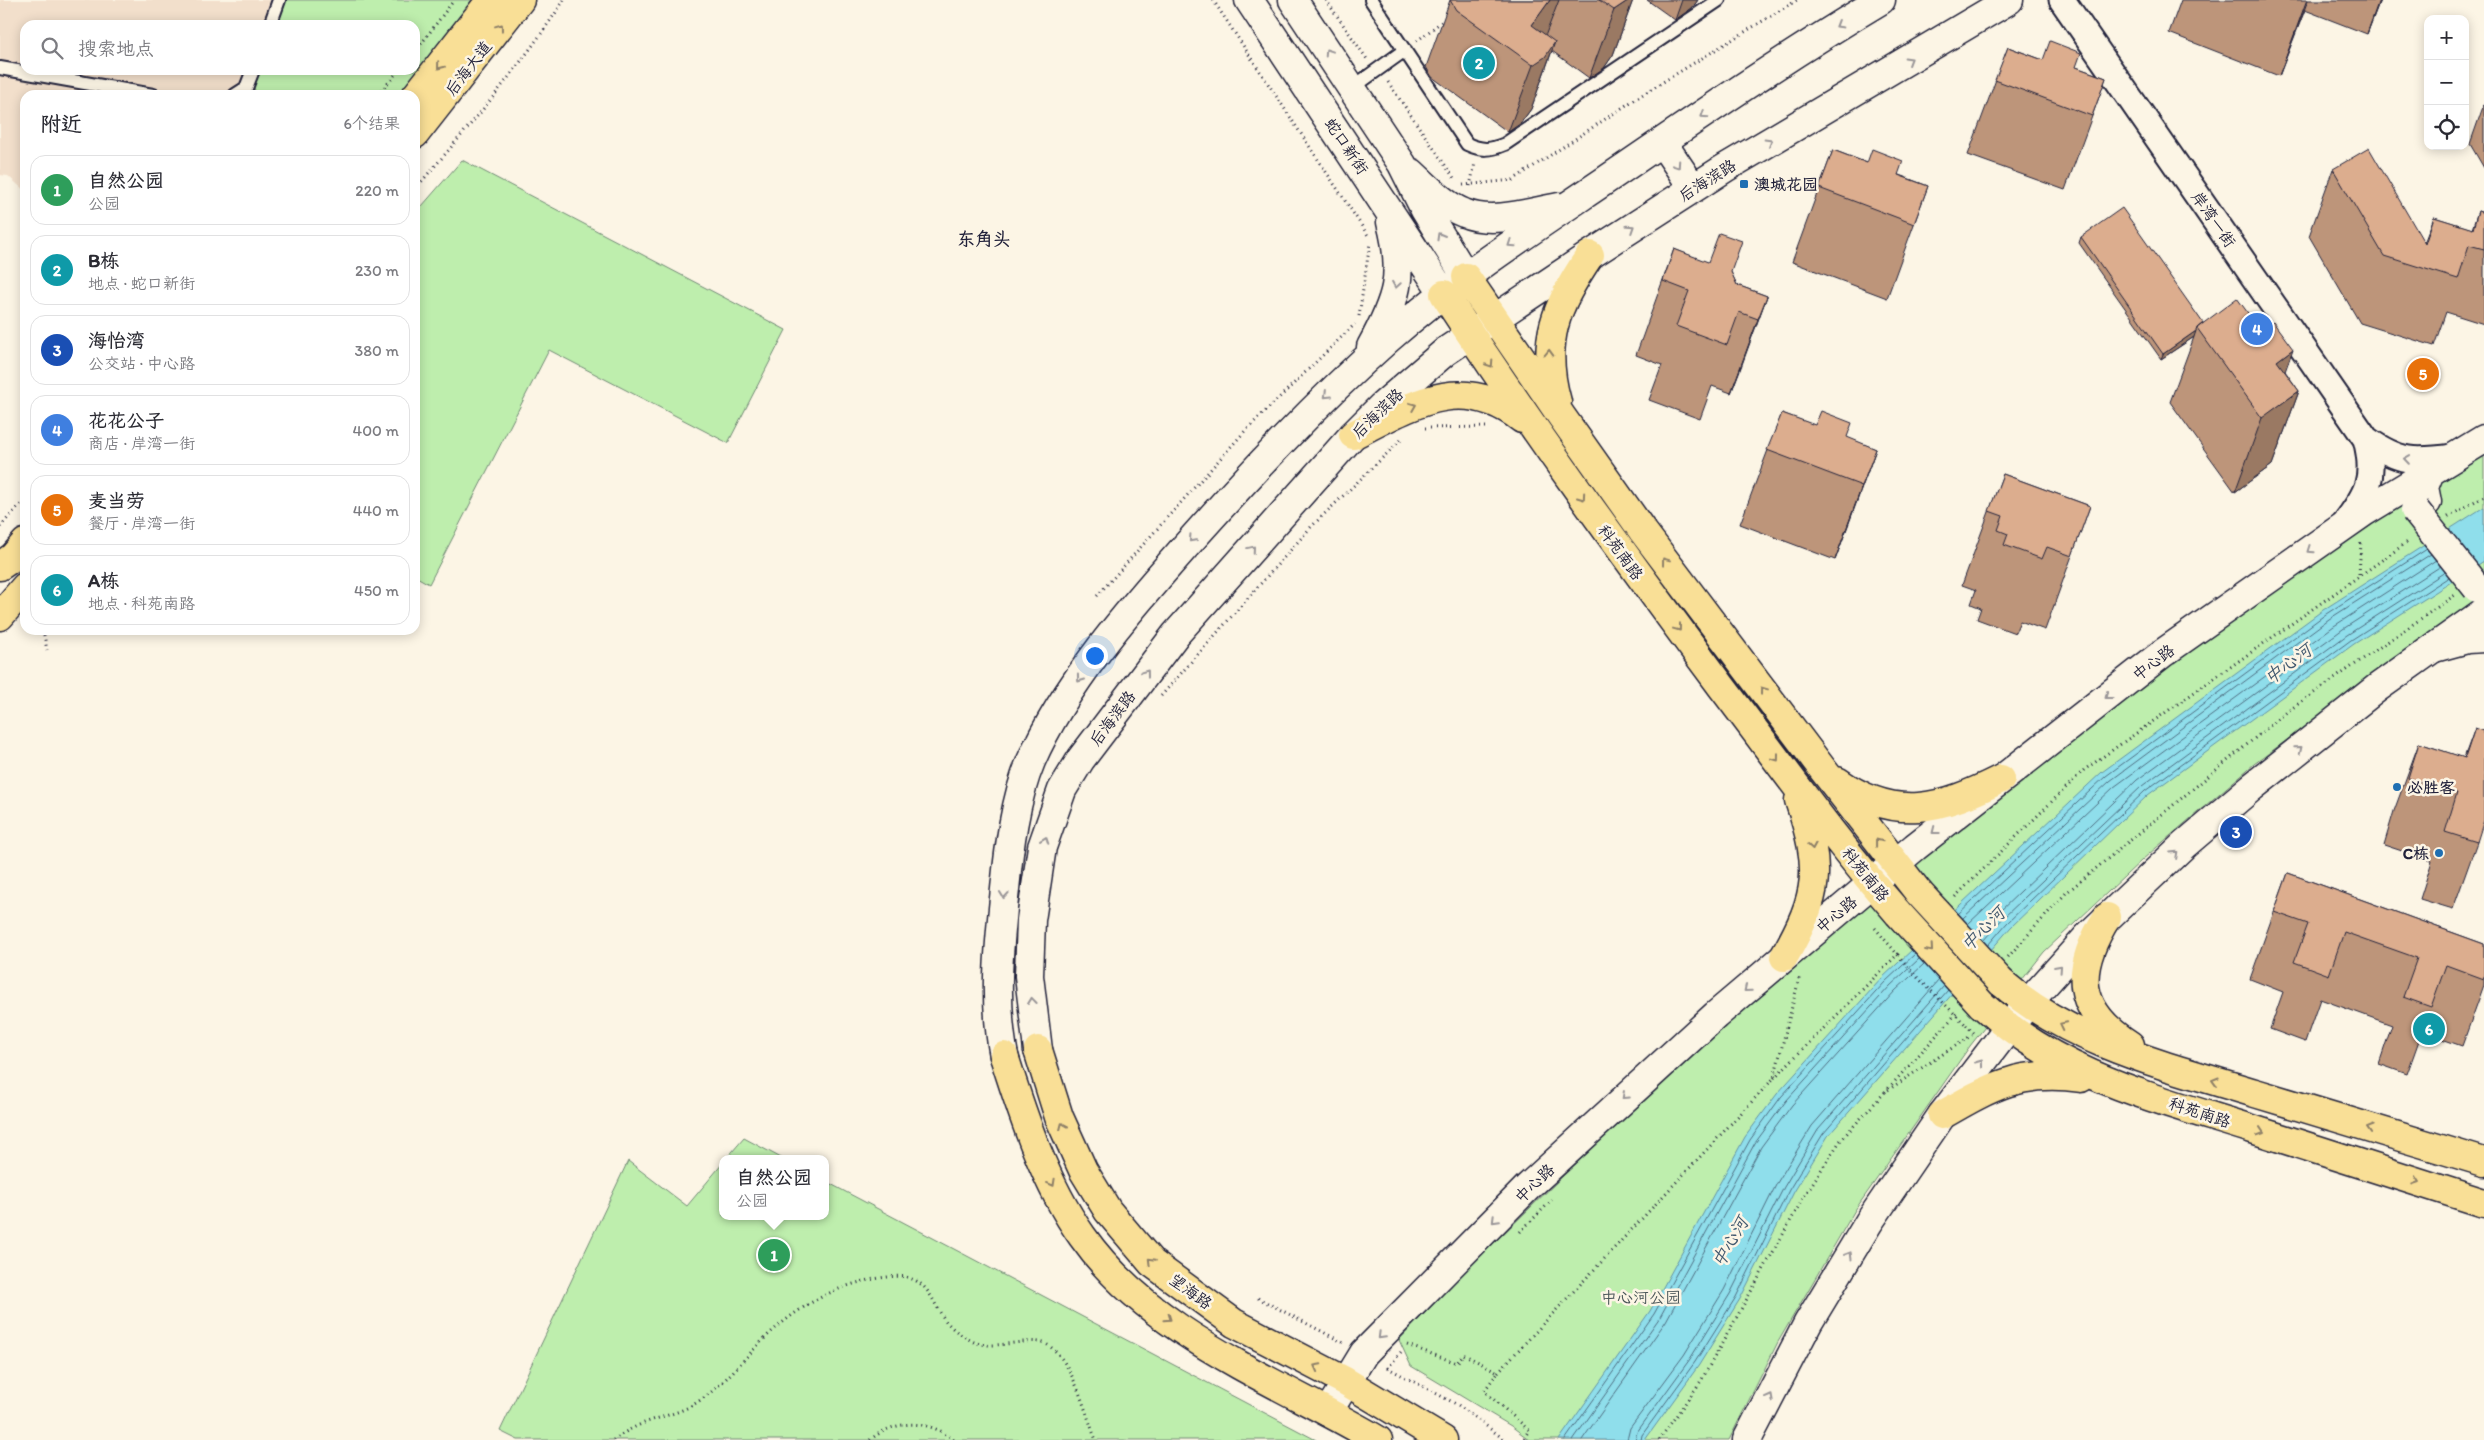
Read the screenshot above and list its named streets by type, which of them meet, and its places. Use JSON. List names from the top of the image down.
{
  "streets": {
    "main road": [
      "后海大道",
      "蛇口新街",
      "后海滨路",
      "科苑南路",
      "中心路",
      "望海路"
    ],
    "street": ["岸湾一街"]
  },
  "crossings": [
    ["蛇口新街", "科苑南路"],
    ["后海滨路", "科苑南路"],
    ["后海滨路", "望海路"],
    ["科苑南路", "中心路"],
    ["中心路", "望海路"]
  ],
  "one_way": ["望海路"],
  "districts": ["东角头"],
  "water": ["中心河"],
  "parks": ["中心河公园"],
  "places": {
    "transit": ["澳城花园"],
    "other": ["必胜客", "C栋"]
  },
  "page": {
    "map_buttons": ["+", "−"],
    "search": "搜索地点",
    "pins": [
      "2",
      "4",
      "5",
      "3",
      "6",
      "1"
    ],
    "heading": ["附近", "6个结果"],
    "list": [
      {
        "mark": "1",
        "name": "自然公园",
        "note": "公园",
        "value": "220 m"
      },
      {
        "mark": "2",
        "name": "B栋",
        "note": "地点 · 蛇口新街",
        "value": "230 m"
      },
      {
        "mark": "3",
        "name": "海怡湾",
        "note": "公交站 · 中心路",
        "value": "380 m"
      },
      {
        "mark": "4",
        "name": "花花公子",
        "note": "商店 · 岸湾一街",
        "value": "400 m"
      },
      {
        "mark": "5",
        "name": "麦当劳",
        "note": "餐厅 · 岸湾一街",
        "value": "440 m"
      },
      {
        "mark": "6",
        "name": "A栋",
        "note": "地点 · 科苑南路",
        "value": "450 m"
      }
    ],
    "popup": ["自然公园", "公园"]
  }
}
